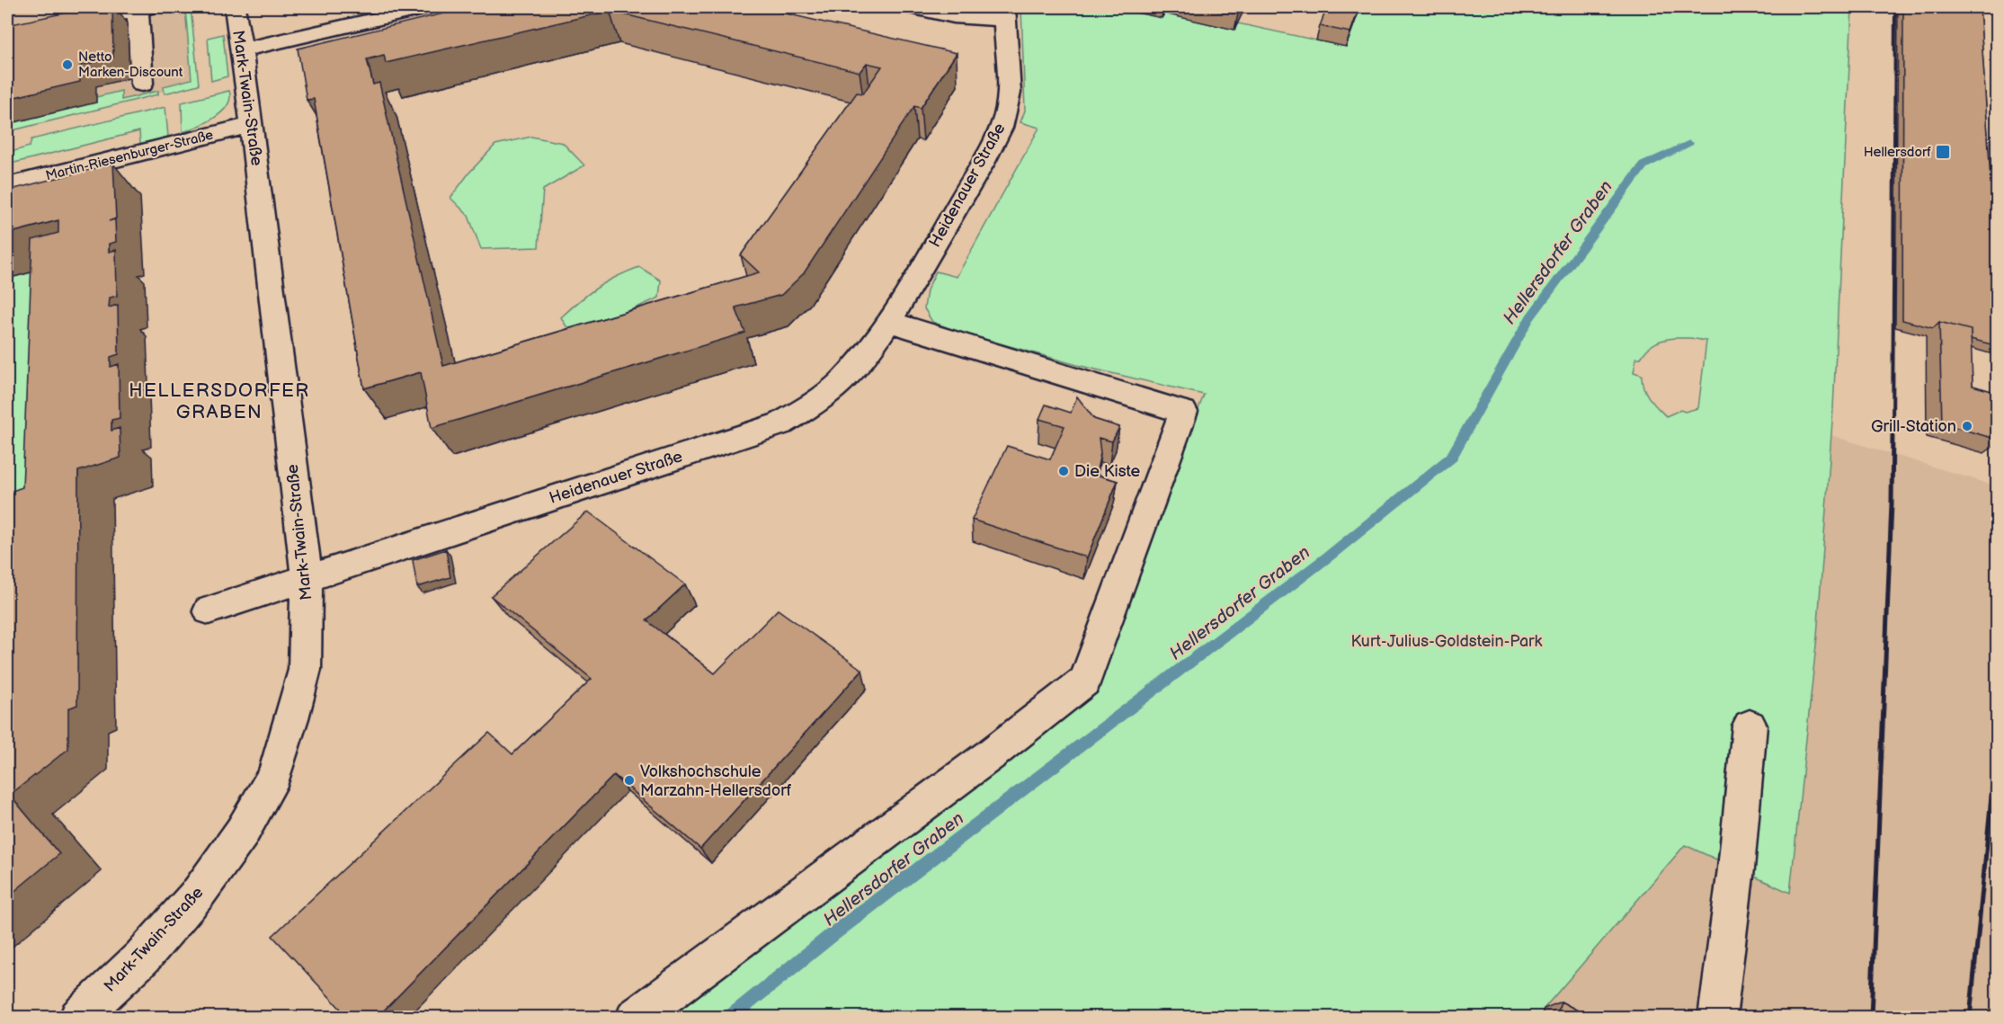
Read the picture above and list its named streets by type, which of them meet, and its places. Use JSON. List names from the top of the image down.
{
  "streets": {
    "street": ["Mark-Twain-Straße", "Martin-Riesenburger-Straße", "Heidenauer Straße"]
  },
  "crossings": [
    ["Mark-Twain-Straße", "Martin-Riesenburger-Straße"],
    ["Mark-Twain-Straße", "Heidenauer Straße"]
  ],
  "districts": ["HELLERSDORFER GRABEN"],
  "water": ["Hellersdorfer Graben"],
  "parks": ["Kurt-Julius-Goldstein-Park"],
  "places": {
    "other": [
      "Netto Marken-Discount",
      "Grill-Station",
      "Die Kiste",
      "Volkshochschule Marzahn-Hellersdorf"
    ],
    "transit": ["Hellersdorf"]
  }
}
